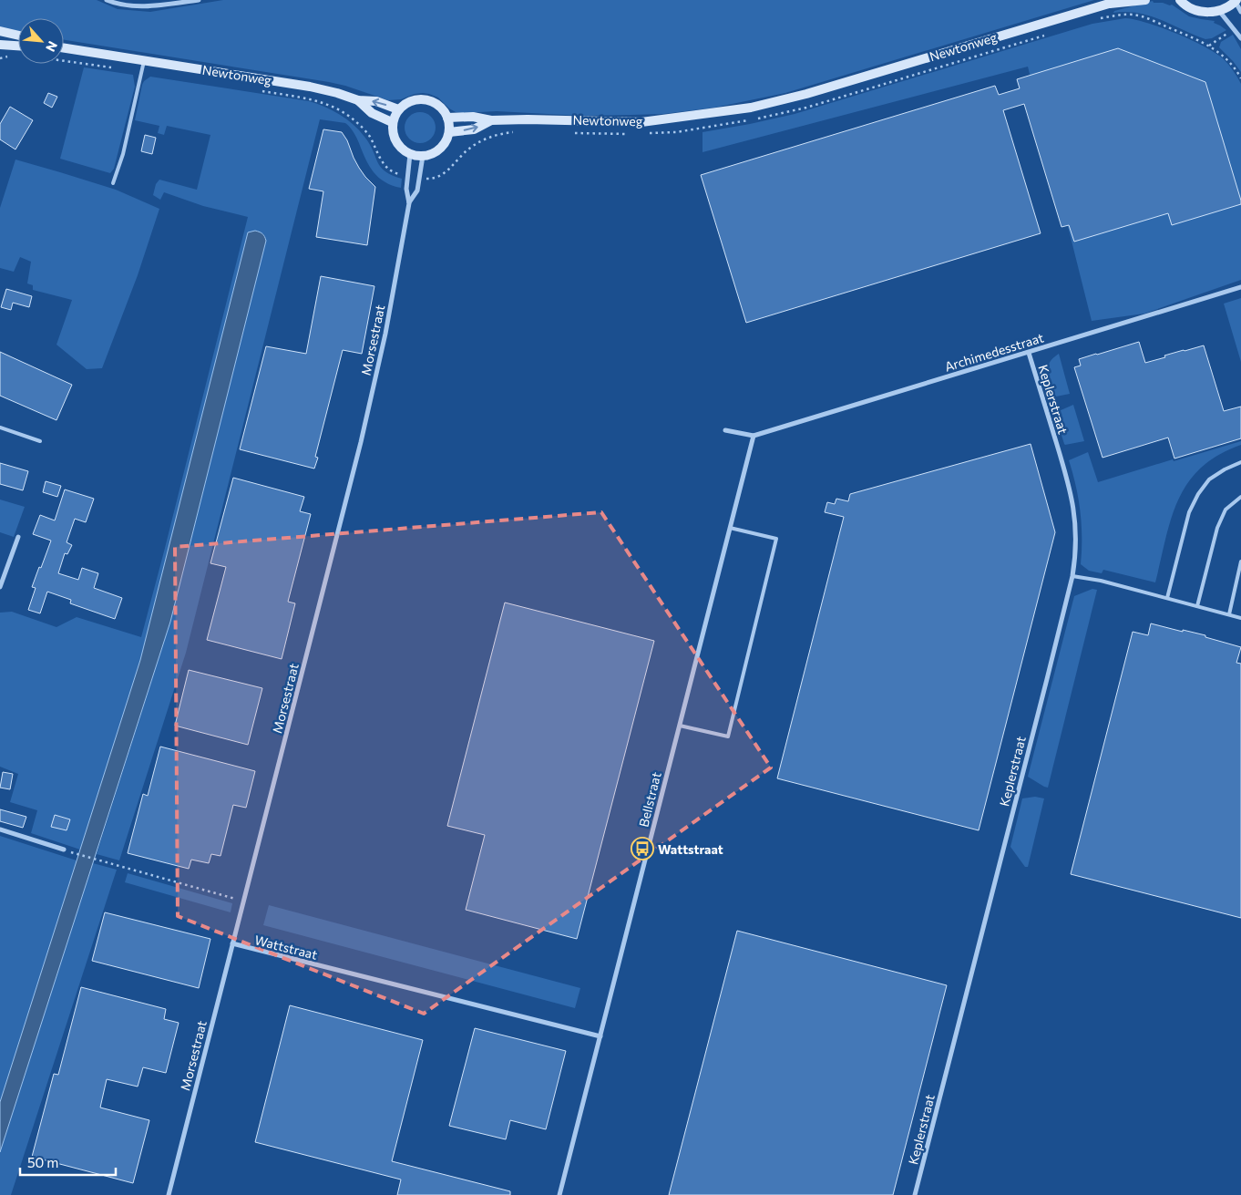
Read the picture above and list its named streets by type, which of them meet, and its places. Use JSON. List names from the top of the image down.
{
  "streets": {
    "main road": ["Newtonweg"],
    "street": [
      "Morsestraat",
      "Archimedesstraat",
      "Keplerstraat",
      "Bellstraat",
      "Wattstraat"
    ]
  },
  "crossings": [
    ["Newtonweg", "Morsestraat"],
    ["Morsestraat", "Wattstraat"],
    ["Archimedesstraat", "Keplerstraat"],
    ["Archimedesstraat", "Bellstraat"],
    ["Bellstraat", "Wattstraat"]
  ],
  "places": {
    "bus stop": ["Wattstraat"]
  },
  "scale_bar": "50 m",
  "north": "bottom right"
}
